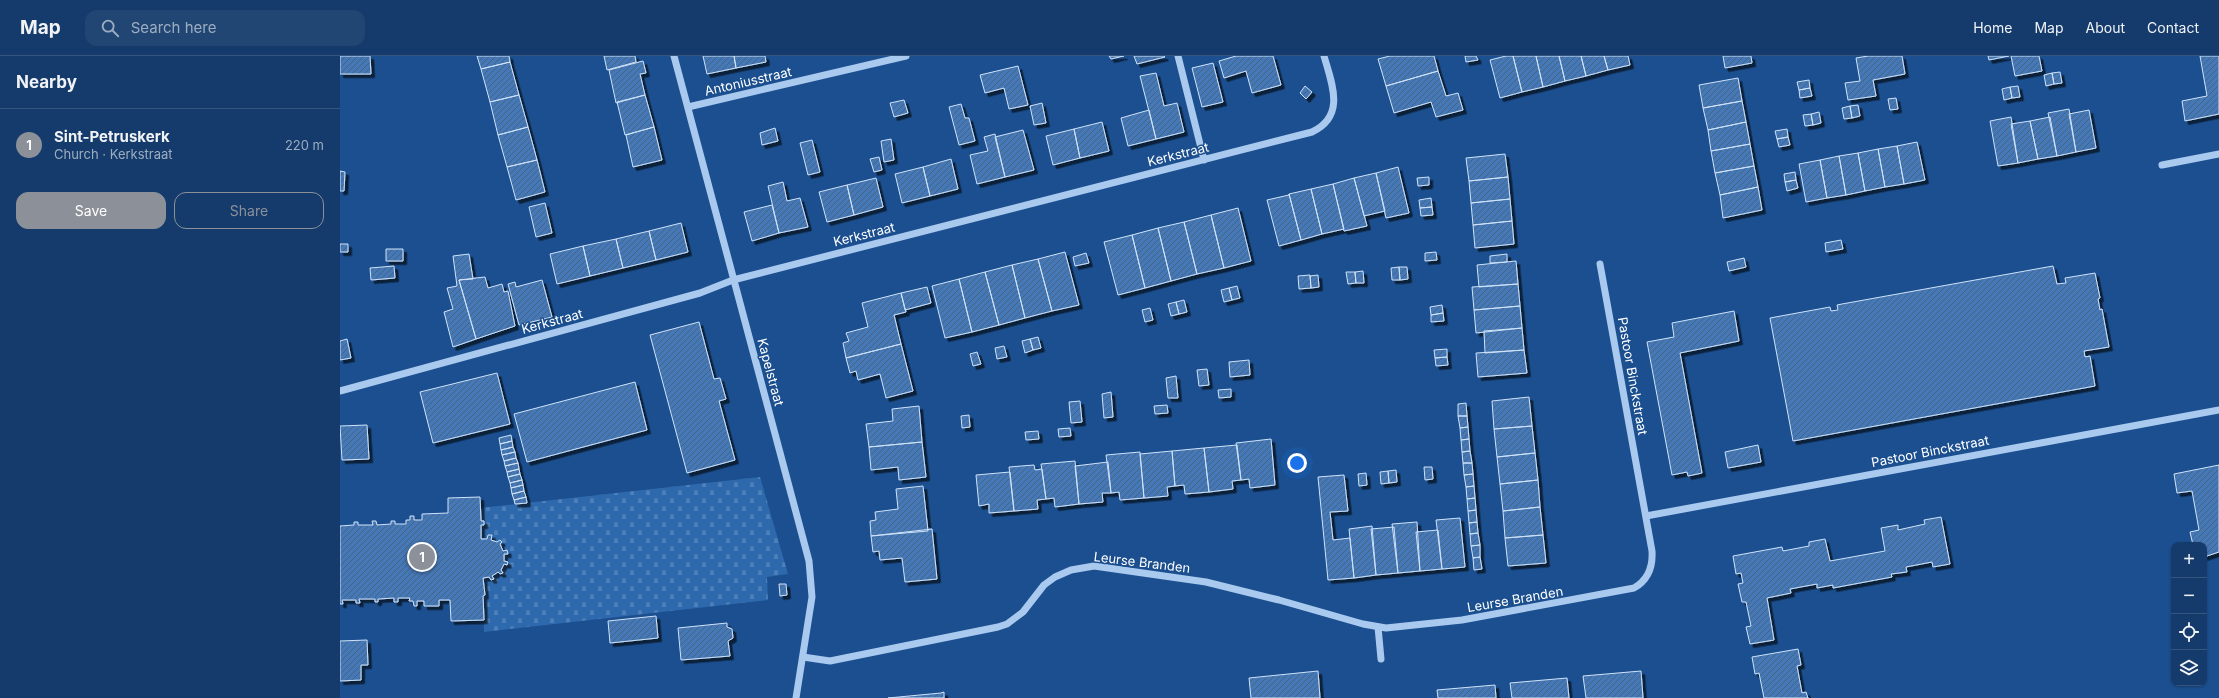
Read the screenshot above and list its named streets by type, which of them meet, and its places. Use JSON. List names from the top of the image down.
{
  "streets": {
    "street": [
      "Antoniusstraat",
      "Kerkstraat",
      "Kapelstraat",
      "Pastoor Binckstraat",
      "Leurse Branden"
    ]
  },
  "crossings": [
    ["Antoniusstraat", "Kapelstraat"],
    ["Kerkstraat", "Kapelstraat"],
    ["Kapelstraat", "Leurse Branden"],
    ["Pastoor Binckstraat", "Leurse Branden"]
  ],
  "page": {
    "header": "Map",
    "search": "Search here",
    "nav": [
      "Home",
      "Map",
      "About",
      "Contact"
    ],
    "heading": "Nearby",
    "list": [
      {
        "mark": "1",
        "name": "Sint-Petruskerk",
        "note": "Church · Kerkstraat",
        "value": "220 m"
      }
    ],
    "buttons": ["Save", "Share"],
    "map_buttons": ["+", "−"],
    "pins": "1"
  }
}
